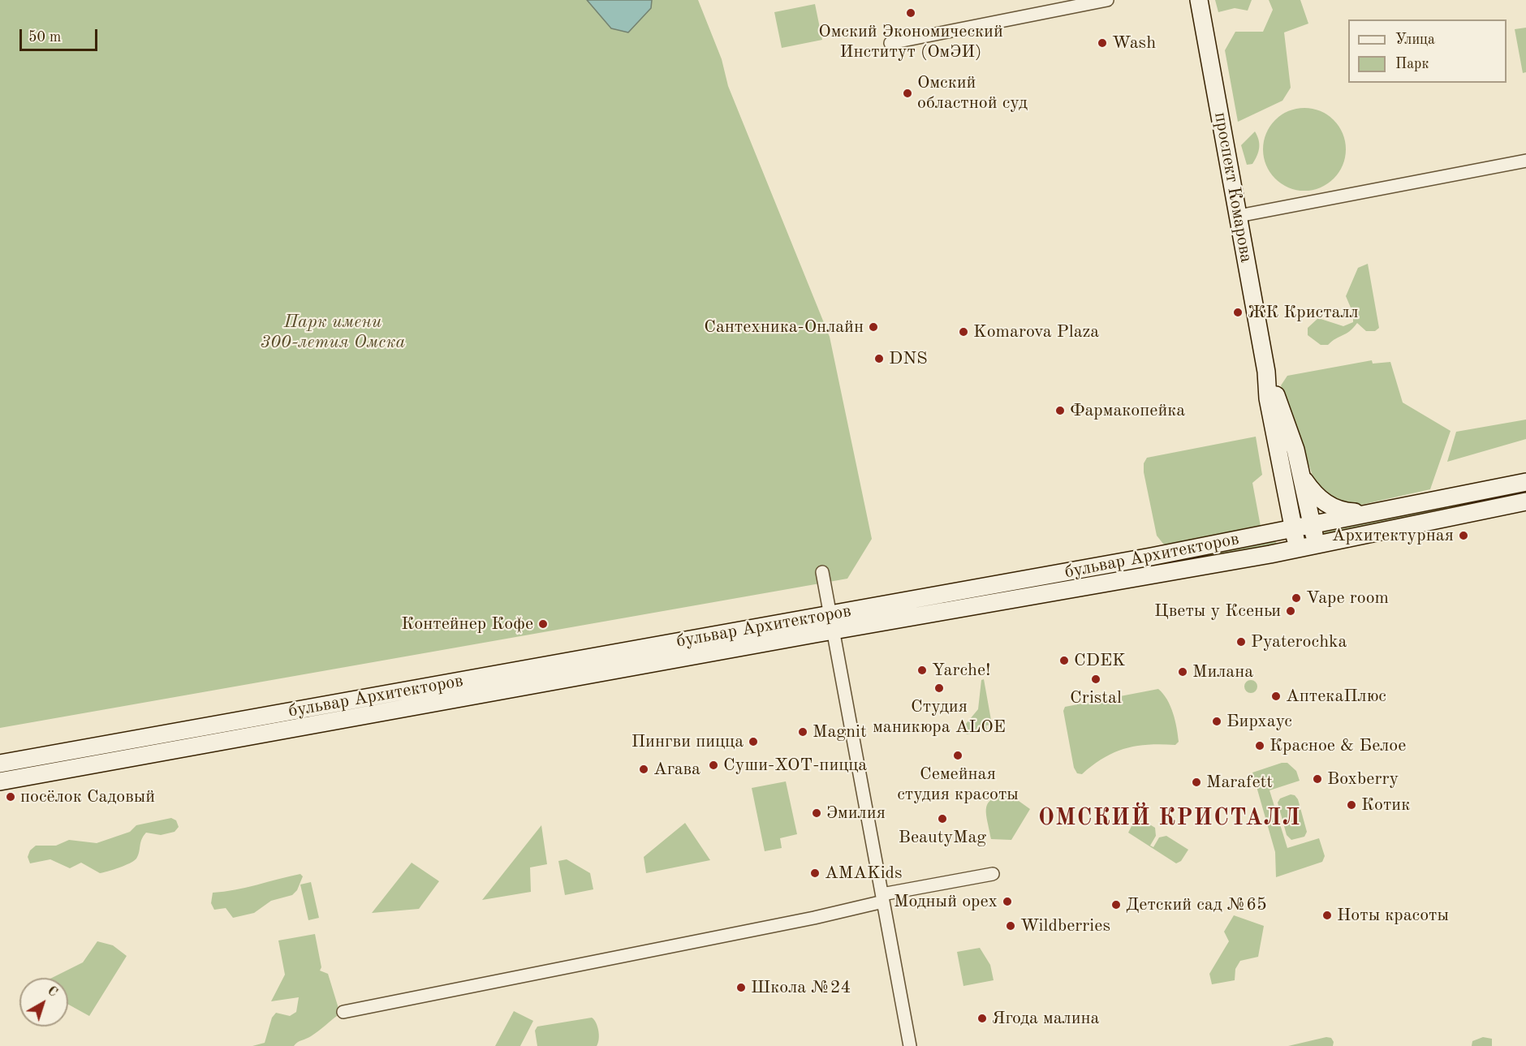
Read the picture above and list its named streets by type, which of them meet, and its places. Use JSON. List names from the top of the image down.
{
  "streets": {
    "main road": ["проспект Комарова", "бульвар Архитекторов"]
  },
  "crossings": [
    ["проспект Комарова", "бульвар Архитекторов"]
  ],
  "districts": ["ОМСКИЙ КРИСТАЛЛ"],
  "parks": ["Парк имени 300-летия Омска"],
  "places": [
    "Омский Экономический Институт (ОмЭИ)",
    "Wash",
    "Омский областной суд",
    "ЖК Кристалл",
    "Сантехника-Онлайн",
    "Komarova Plaza",
    "DNS",
    "Фармакопейка",
    "Архитектурная",
    "Vape room",
    "Цветы у Ксеньи",
    "Контейнер Кофе",
    "Pyaterochka",
    "CDEK",
    "Yarche!",
    "Милана",
    "Cristal",
    "Студия маникюра ALOE",
    "АптекаПлюс",
    "Бирхаус",
    "Magnit",
    "Пингви пицца",
    "Красное & Белое",
    "Семейная студия красоты",
    "Суши-ХОТ-пицца",
    "Агава",
    "Boxberry",
    "Marafett",
    "посёлок Садовый",
    "Котик",
    "Эмилия",
    "BeautyMag",
    "AMAKids",
    "Модный орех",
    "Детский сад №65",
    "Ноты красоты",
    "Wildberries",
    "Школа №24",
    "Ягода малина"
  ],
  "legend": ["Улица", "Парк"],
  "scale_bar": "50 m",
  "north": "top right"
}
